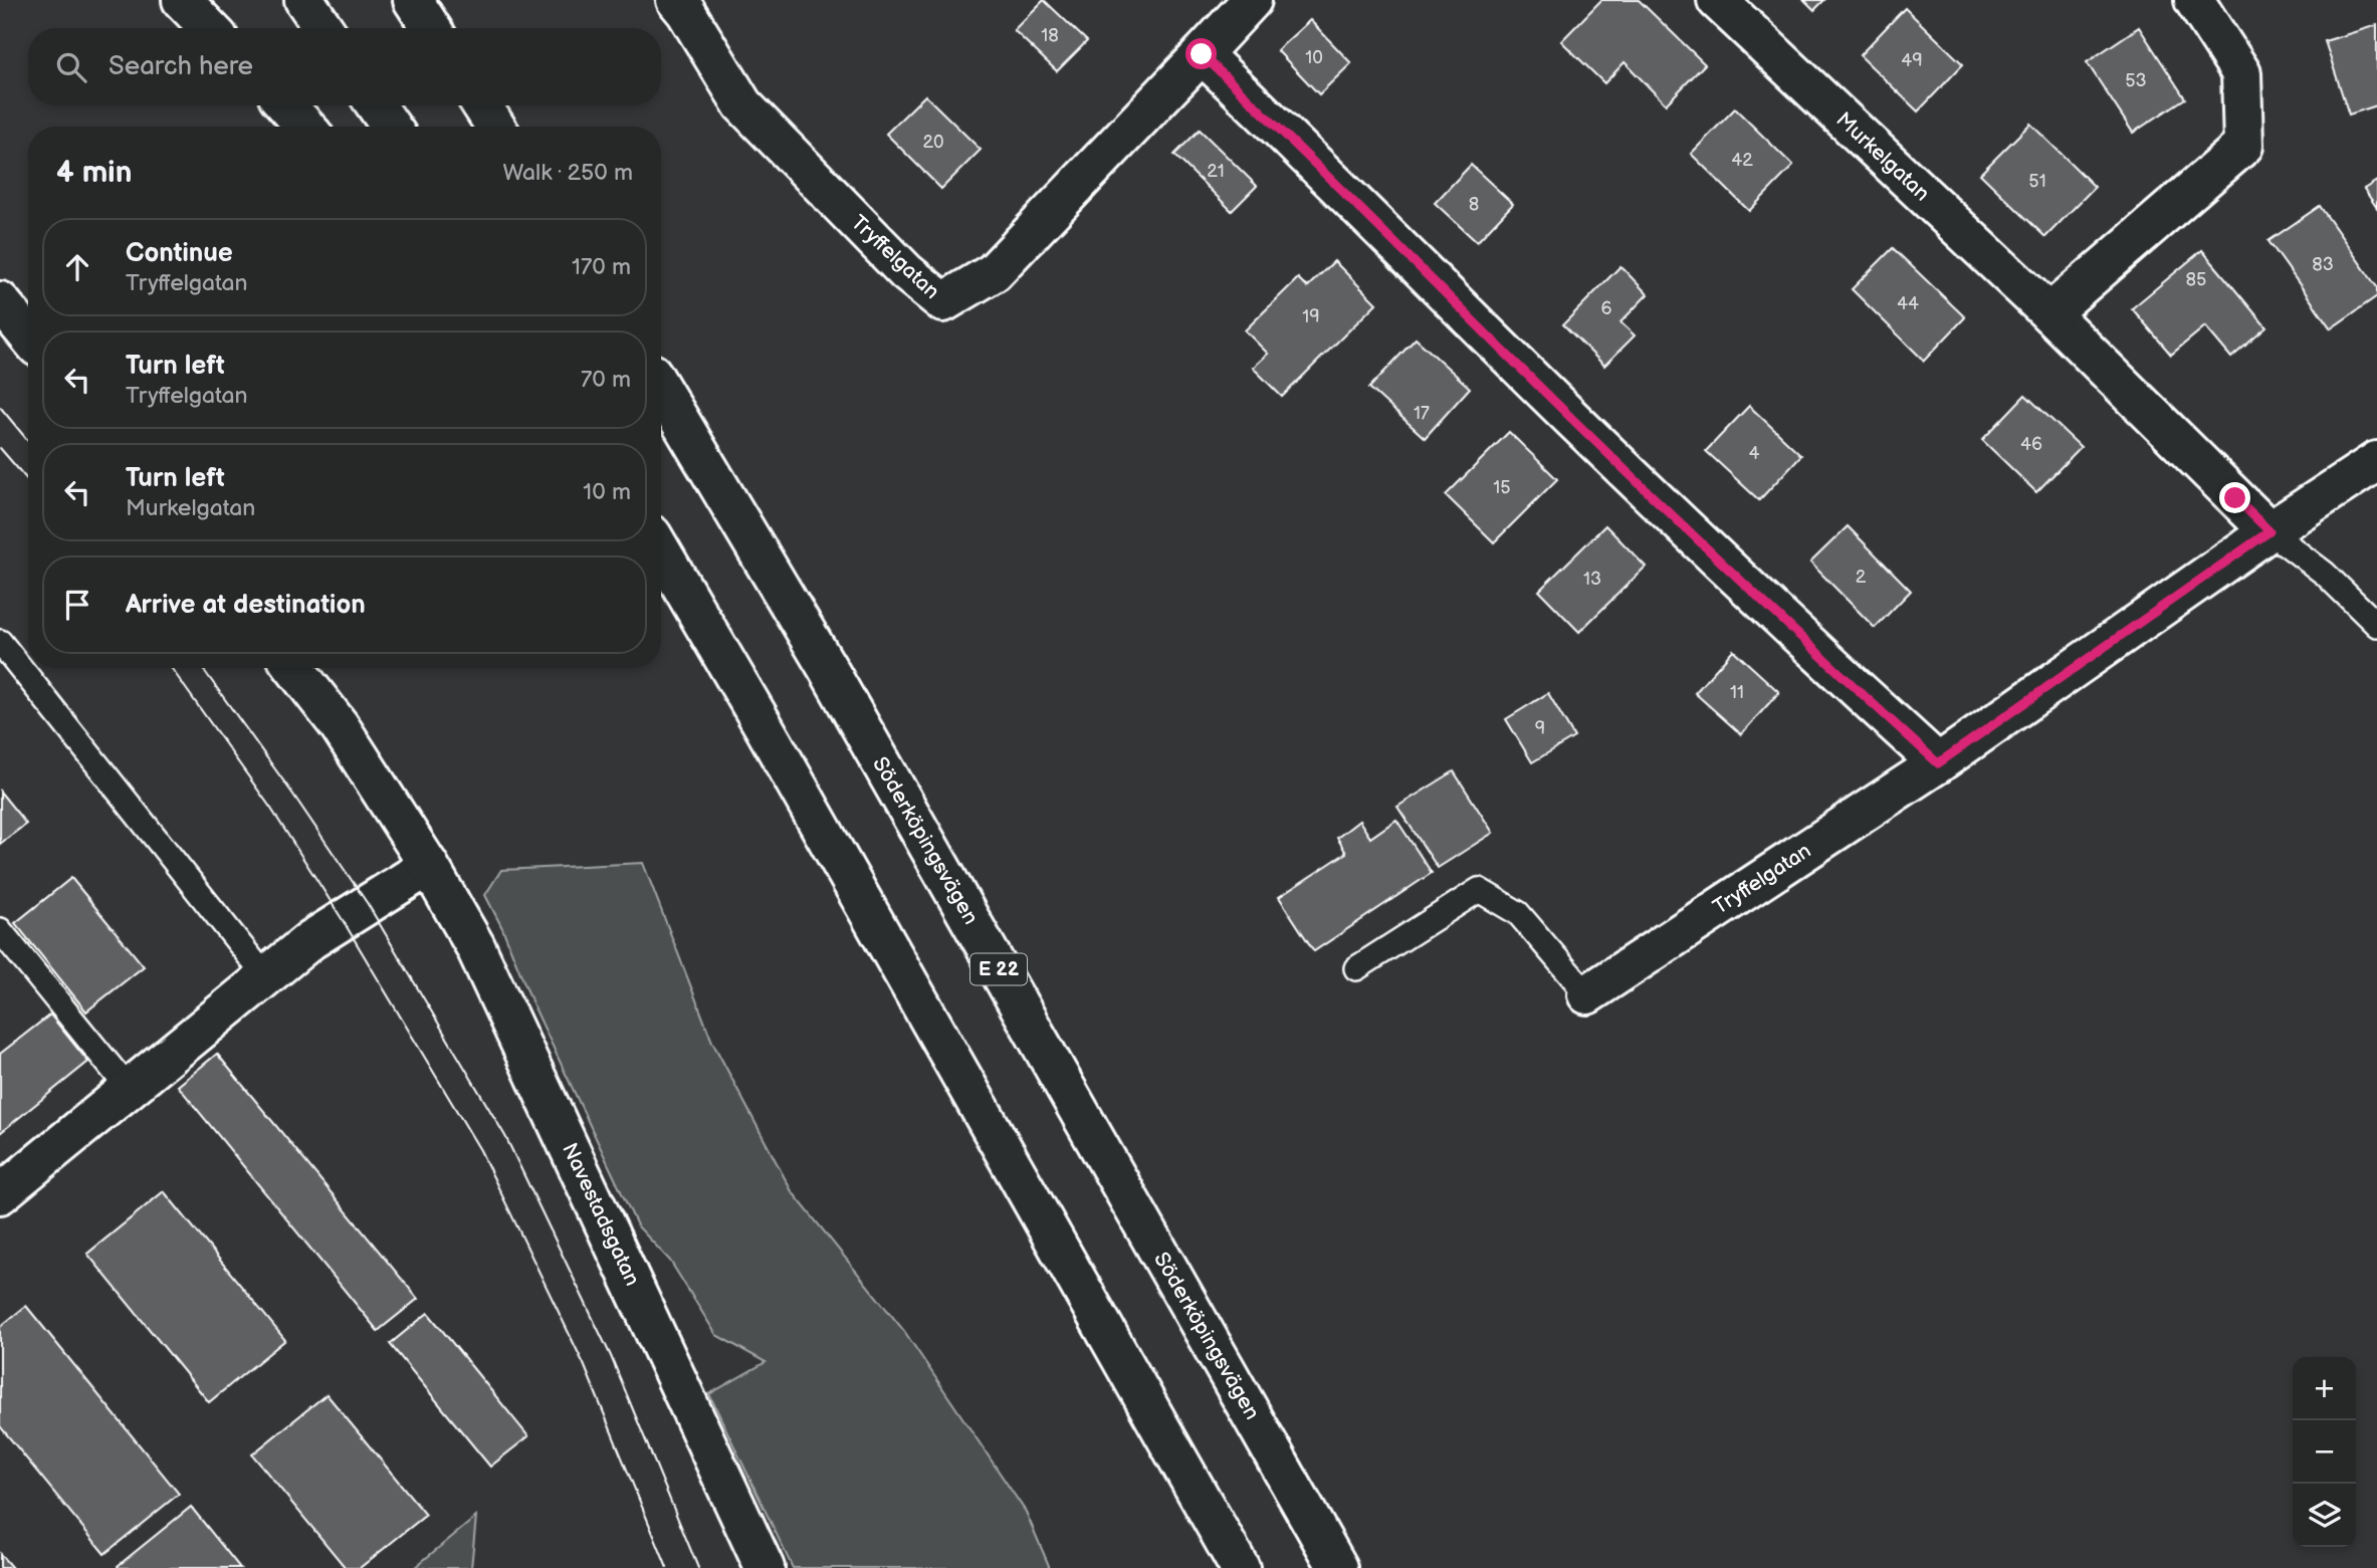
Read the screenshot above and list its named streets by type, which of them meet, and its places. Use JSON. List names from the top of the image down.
{
  "streets": {
    "main road": [
      "Murkelgatan",
      "Tryffelgatan",
      "Söderköpingsvägen",
      "E 22",
      "Navestadsgatan"
    ]
  },
  "crossings": [
    ["Murkelgatan", "Tryffelgatan"]
  ],
  "house_numbers": [
    "18",
    "10",
    "49",
    "53",
    "20",
    "42",
    "21",
    "51",
    "8",
    "83",
    "85",
    "44",
    "6",
    "19",
    "17",
    "46",
    "4",
    "15",
    "2",
    "13",
    "11",
    "9"
  ],
  "page": {
    "search": "Search here",
    "heading": ["4 min", "Walk · 250 m"],
    "list": [
      ["Continue", "Tryffelgatan", "170 m"],
      ["Turn left", "Tryffelgatan", "70 m"],
      ["Turn left", "Murkelgatan", "10 m"],
      "Arrive at destination"
    ],
    "map_buttons": ["+", "−"]
  }
}
